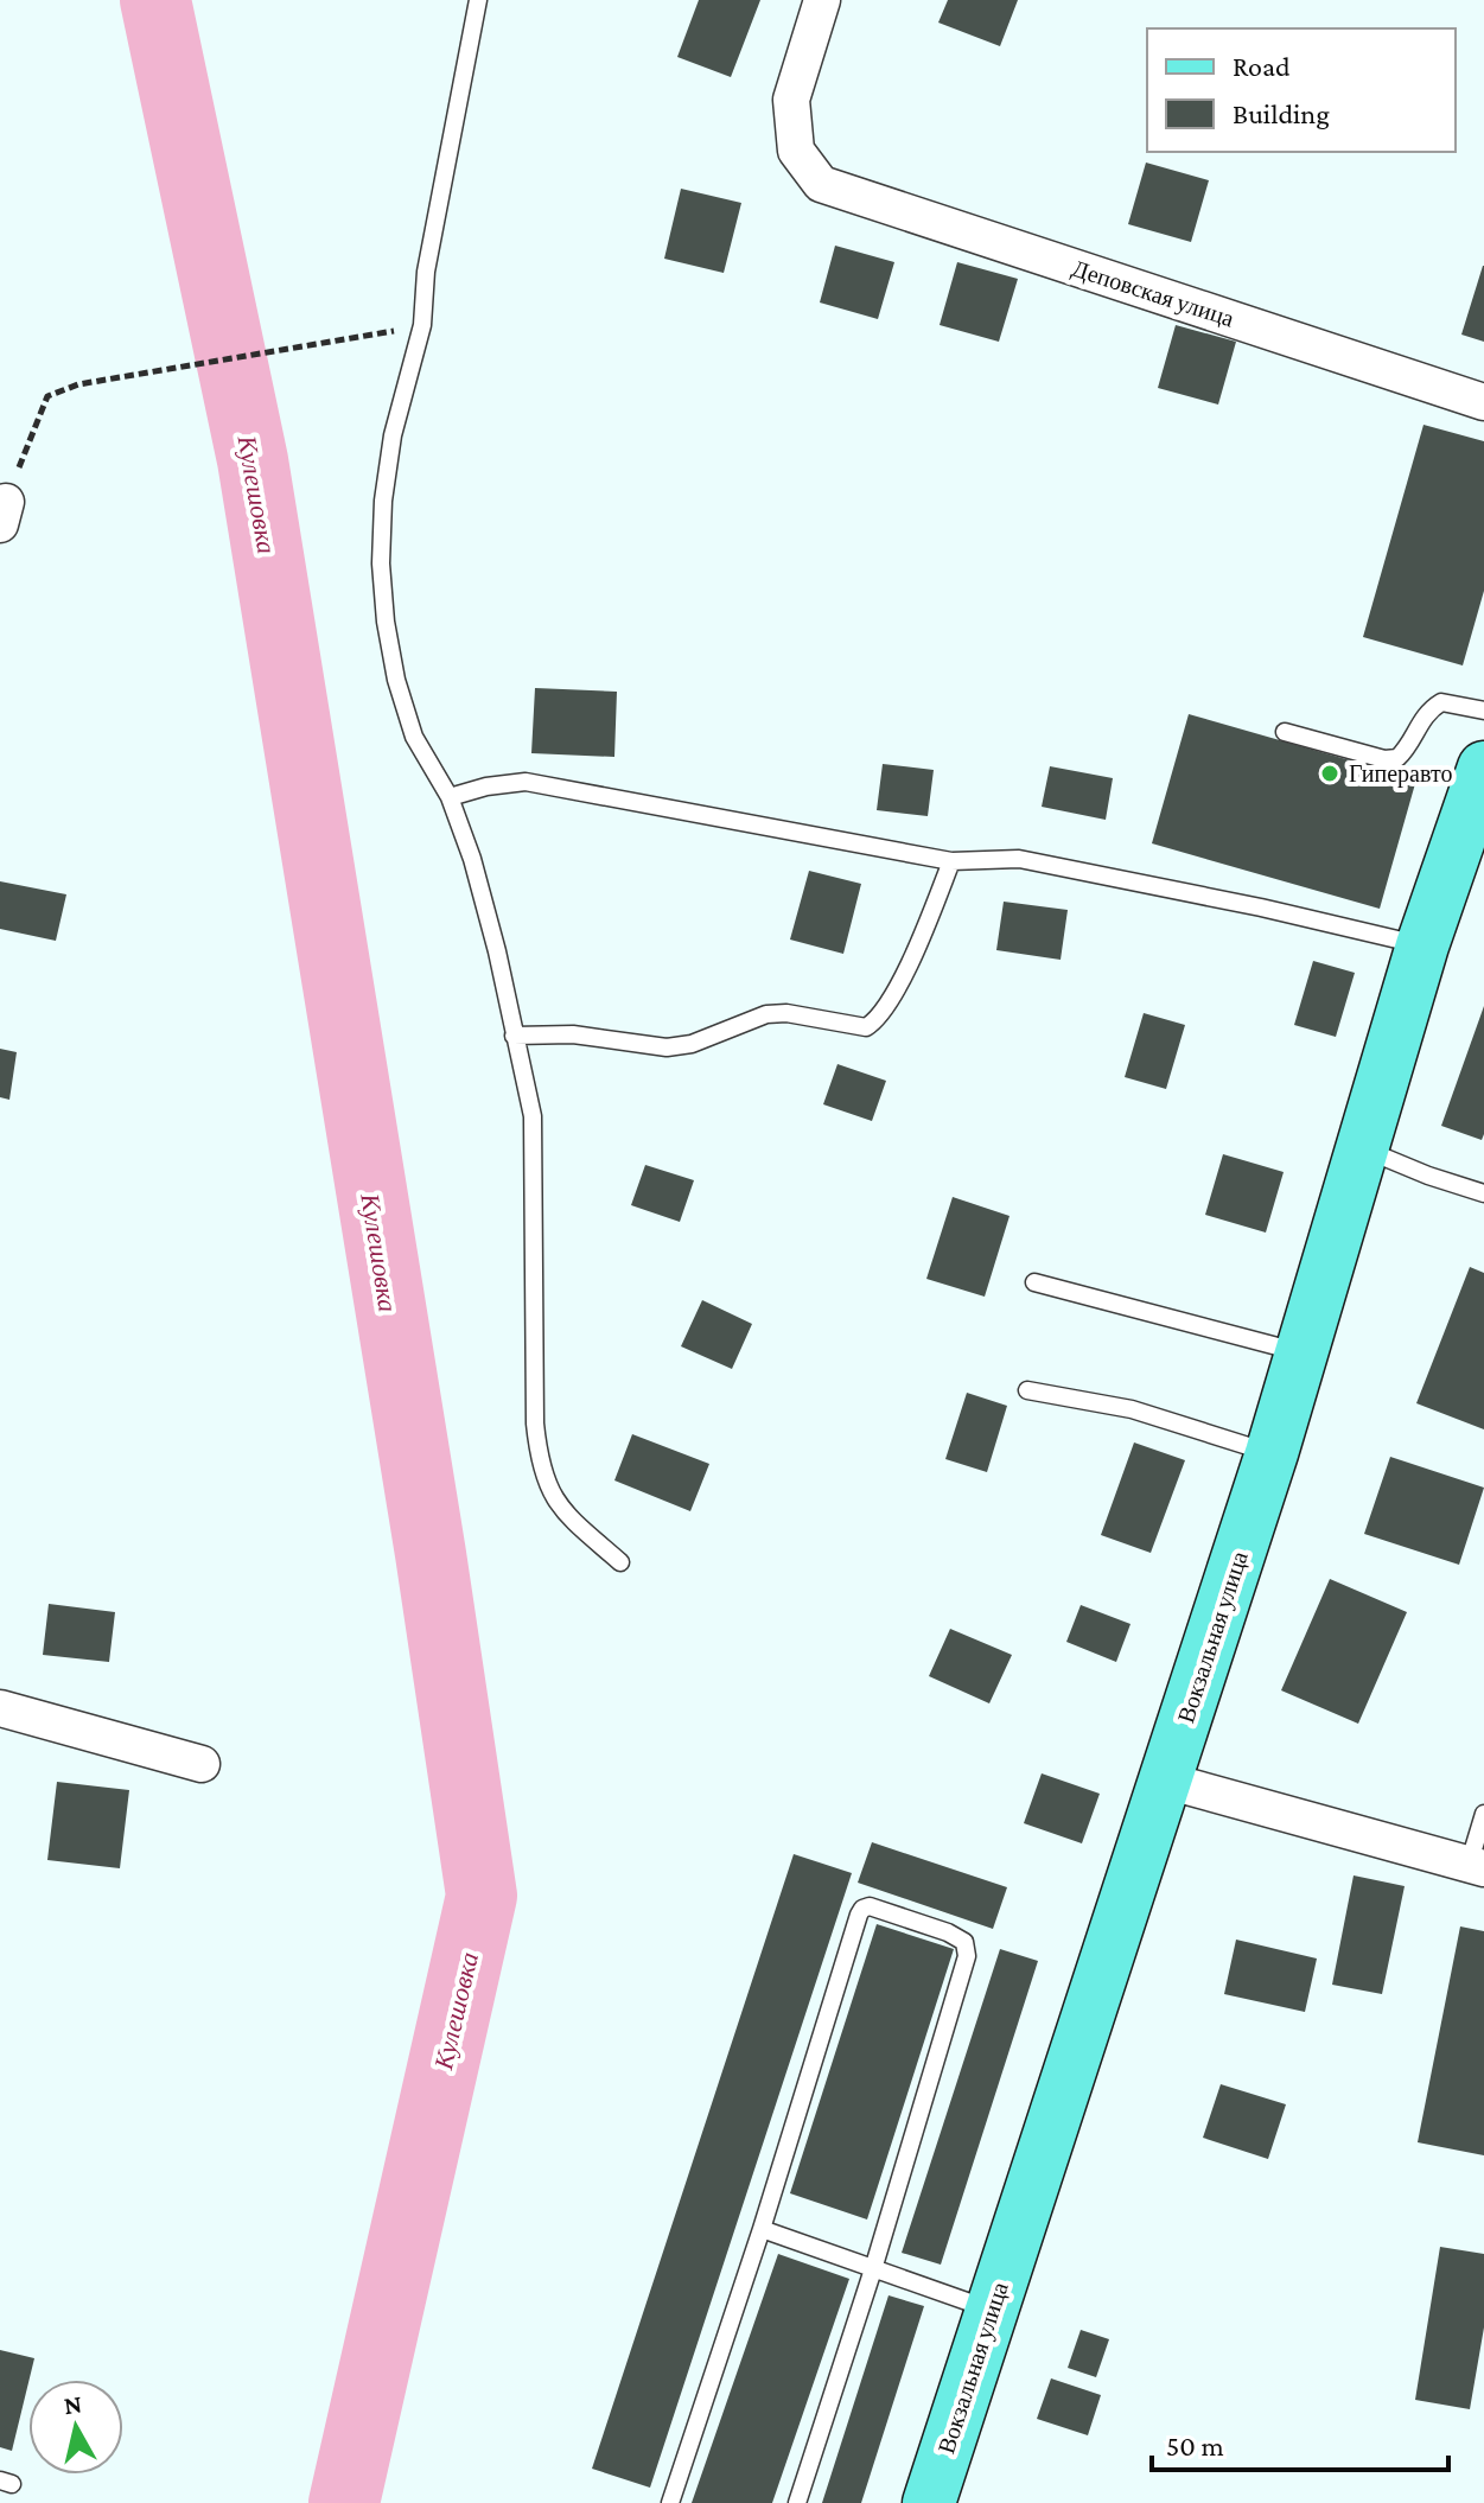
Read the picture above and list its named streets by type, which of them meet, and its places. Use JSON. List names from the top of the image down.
{
  "streets": {
    "main road": ["Вокзальная улица"],
    "street": ["Деповская улица"]
  },
  "water": ["Кулешовка"],
  "places": ["Гиперавто"],
  "legend": ["Road", "Building"],
  "scale_bar": "50 m",
  "north": "top"
}
